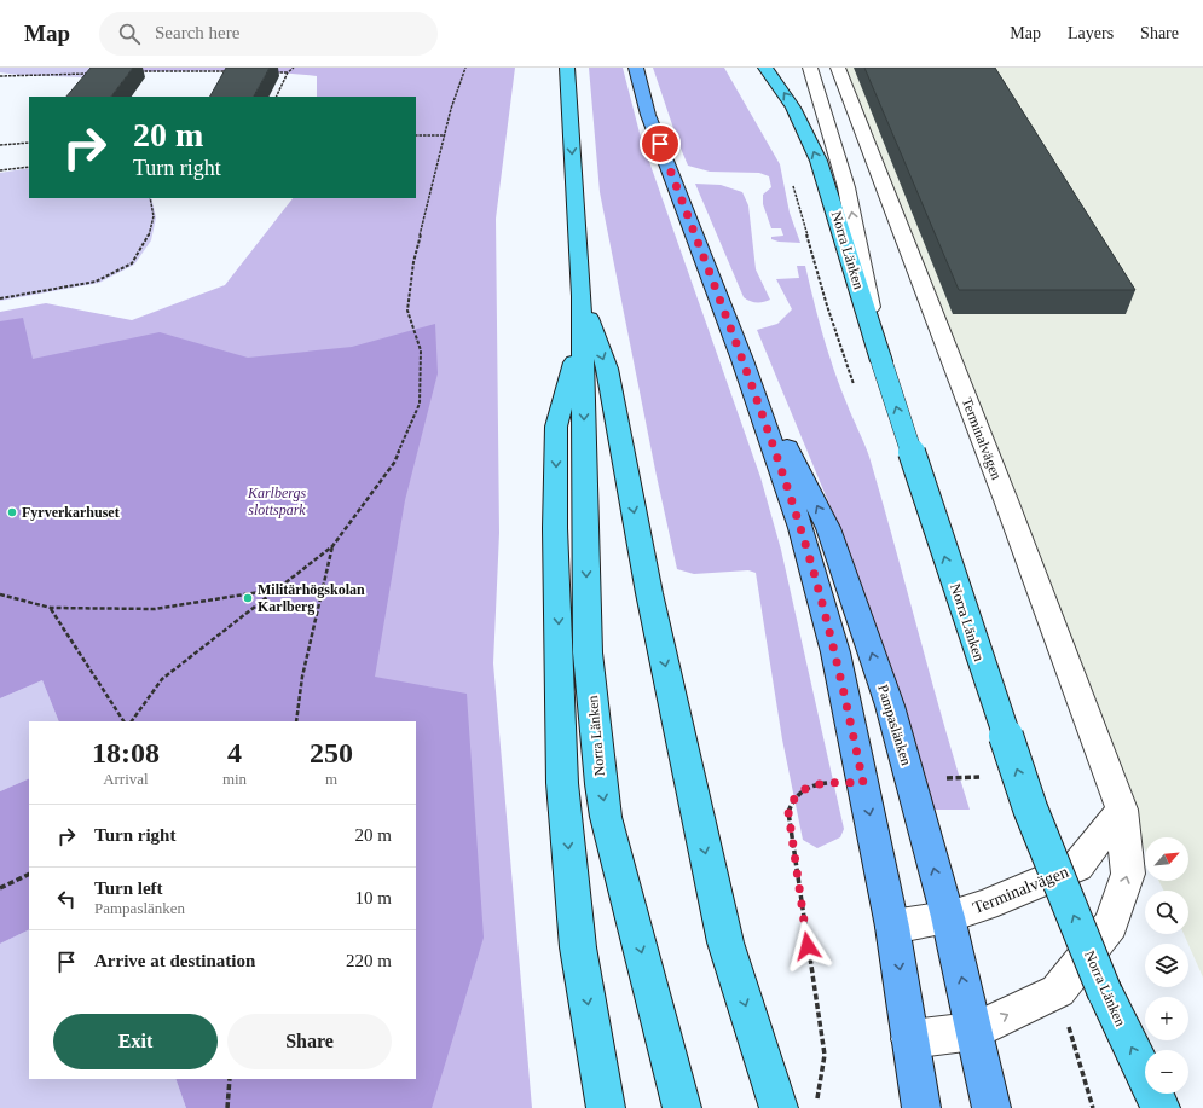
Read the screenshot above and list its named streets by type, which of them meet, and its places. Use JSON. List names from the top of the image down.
{
  "streets": {
    "highway": ["Norra Länken"],
    "main road": ["Pampaslänken"],
    "street": ["Terminalvägen"]
  },
  "crossings": [
    ["Terminalvägen", "Pampaslänken"]
  ],
  "parks": ["Karlbergs slottspark"],
  "places": ["Fyrverkarhuset", "Militärhögskolan Karlberg"],
  "north": "top right",
  "page": {
    "header": "Map",
    "search": "Search here",
    "nav": ["Map", "Layers", "Share"],
    "turn": ["20 m", "Turn right"],
    "eta": [
      "18:08",
      "Arrival",
      "4",
      "min",
      "250",
      "m"
    ],
    "list": [
      {
        "name": "Turn right",
        "value": "20 m"
      },
      {
        "name": "Turn left",
        "note": "Pampaslänken",
        "value": "10 m"
      },
      {
        "name": "Arrive at destination",
        "value": "220 m"
      }
    ],
    "map_buttons": ["+", "−"],
    "buttons": ["Exit", "Share"]
  }
}
